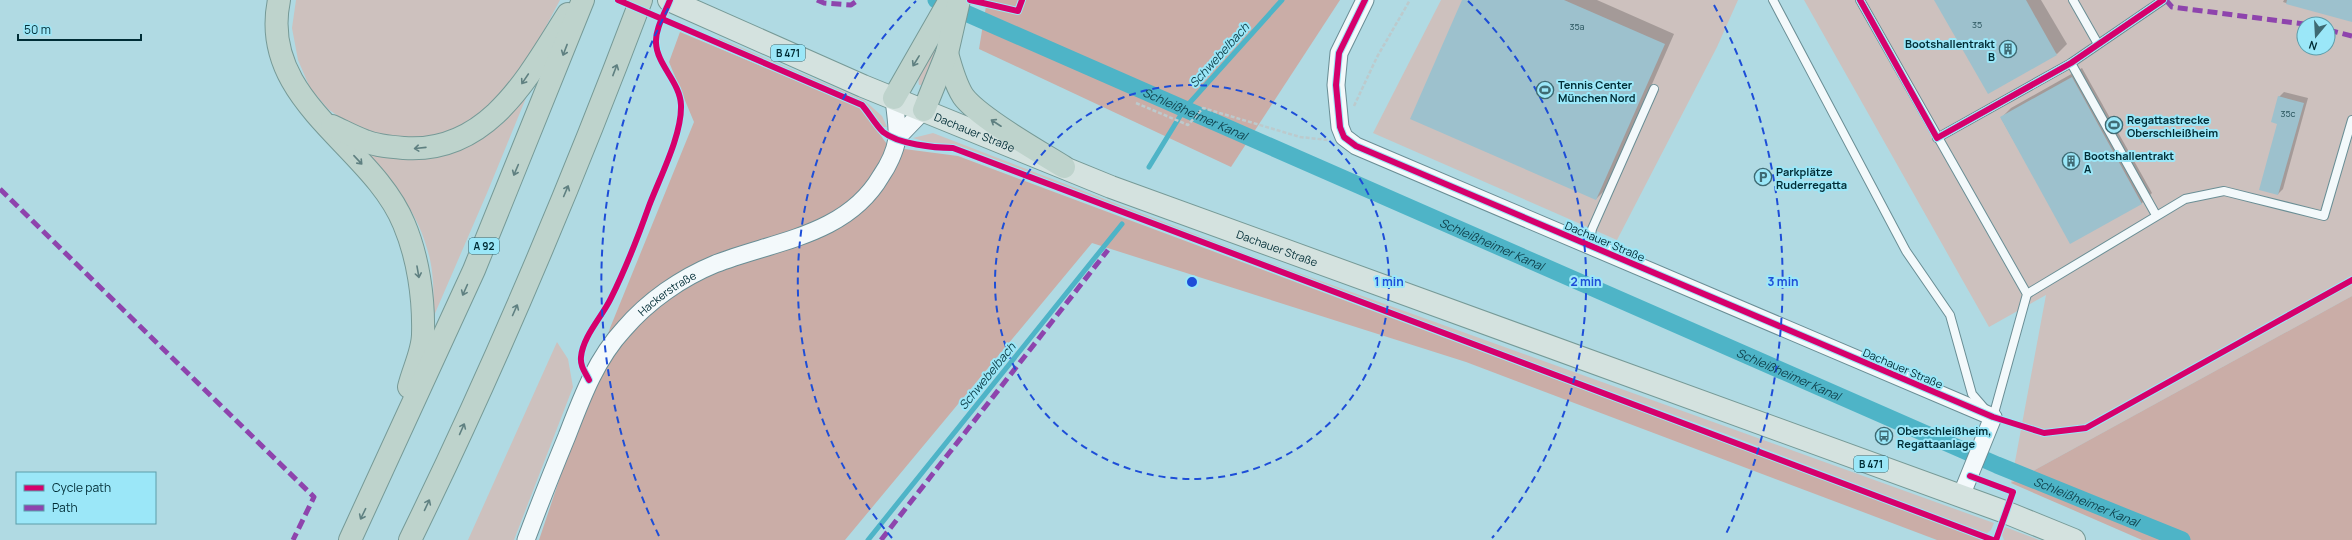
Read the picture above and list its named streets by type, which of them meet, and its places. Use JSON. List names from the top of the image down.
{
  "streets": {
    "highway": ["A 92"],
    "main road": ["B 471", "Dachauer Straße"],
    "street": ["Hackerstraße"]
  },
  "crossings": [
    ["Dachauer Straße", "Hackerstraße"]
  ],
  "water": ["Schwebelbach", "Schleißheimer Kanal"],
  "places": {
    "building": ["Bootshallentrakt B", "Bootshallentrakt A"],
    "sports": ["Tennis Center München Nord", "Regattastrecke Oberschleißheim"],
    "parking": ["Parkplätze Ruderregatta"],
    "bus stop": ["Oberschleißheim, Regattaanlage"]
  },
  "house_numbers": ["35", "35a", "35c"],
  "legend": ["Cycle path", "Path"],
  "scale_bar": "50 m",
  "north": "bottom",
  "rings": ["1 min", "2 min", "3 min"]
}
